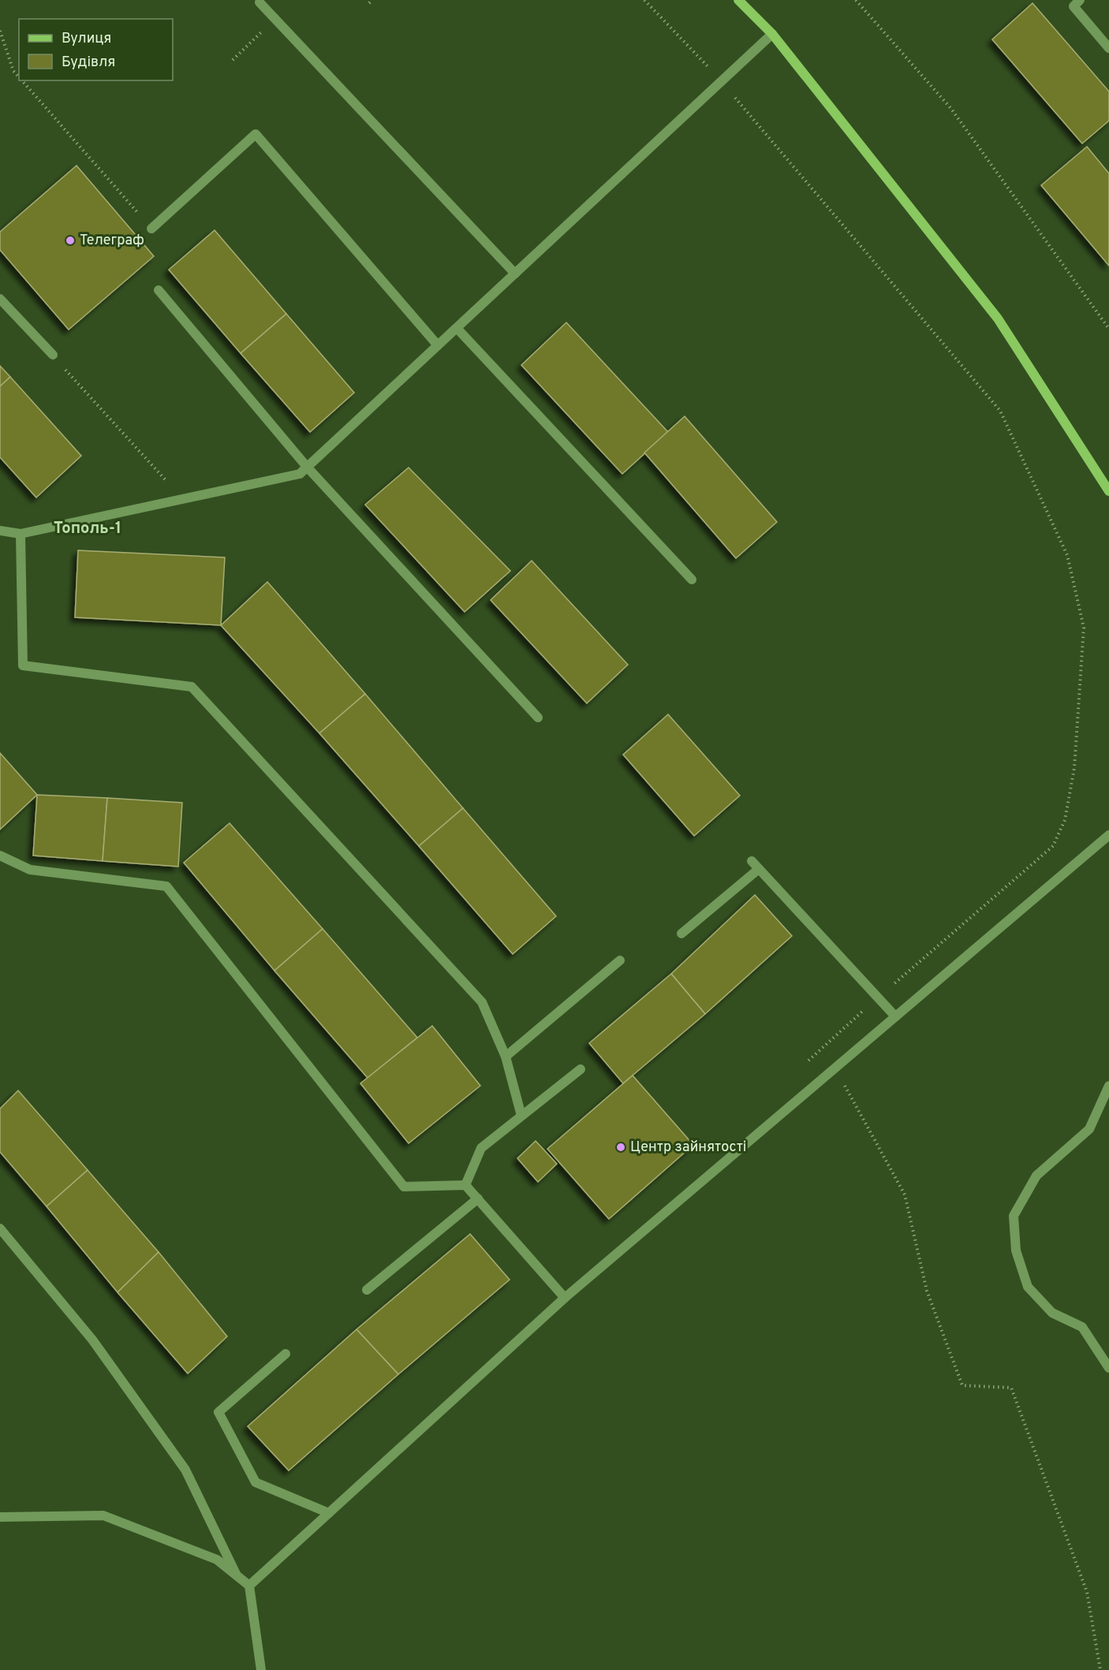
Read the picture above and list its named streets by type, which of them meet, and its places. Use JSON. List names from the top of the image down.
{
  "districts": ["Тополь-1"],
  "places": ["Телеграф", "Центр зайнятості"],
  "legend": ["Вулиця", "Будівля"]
}
